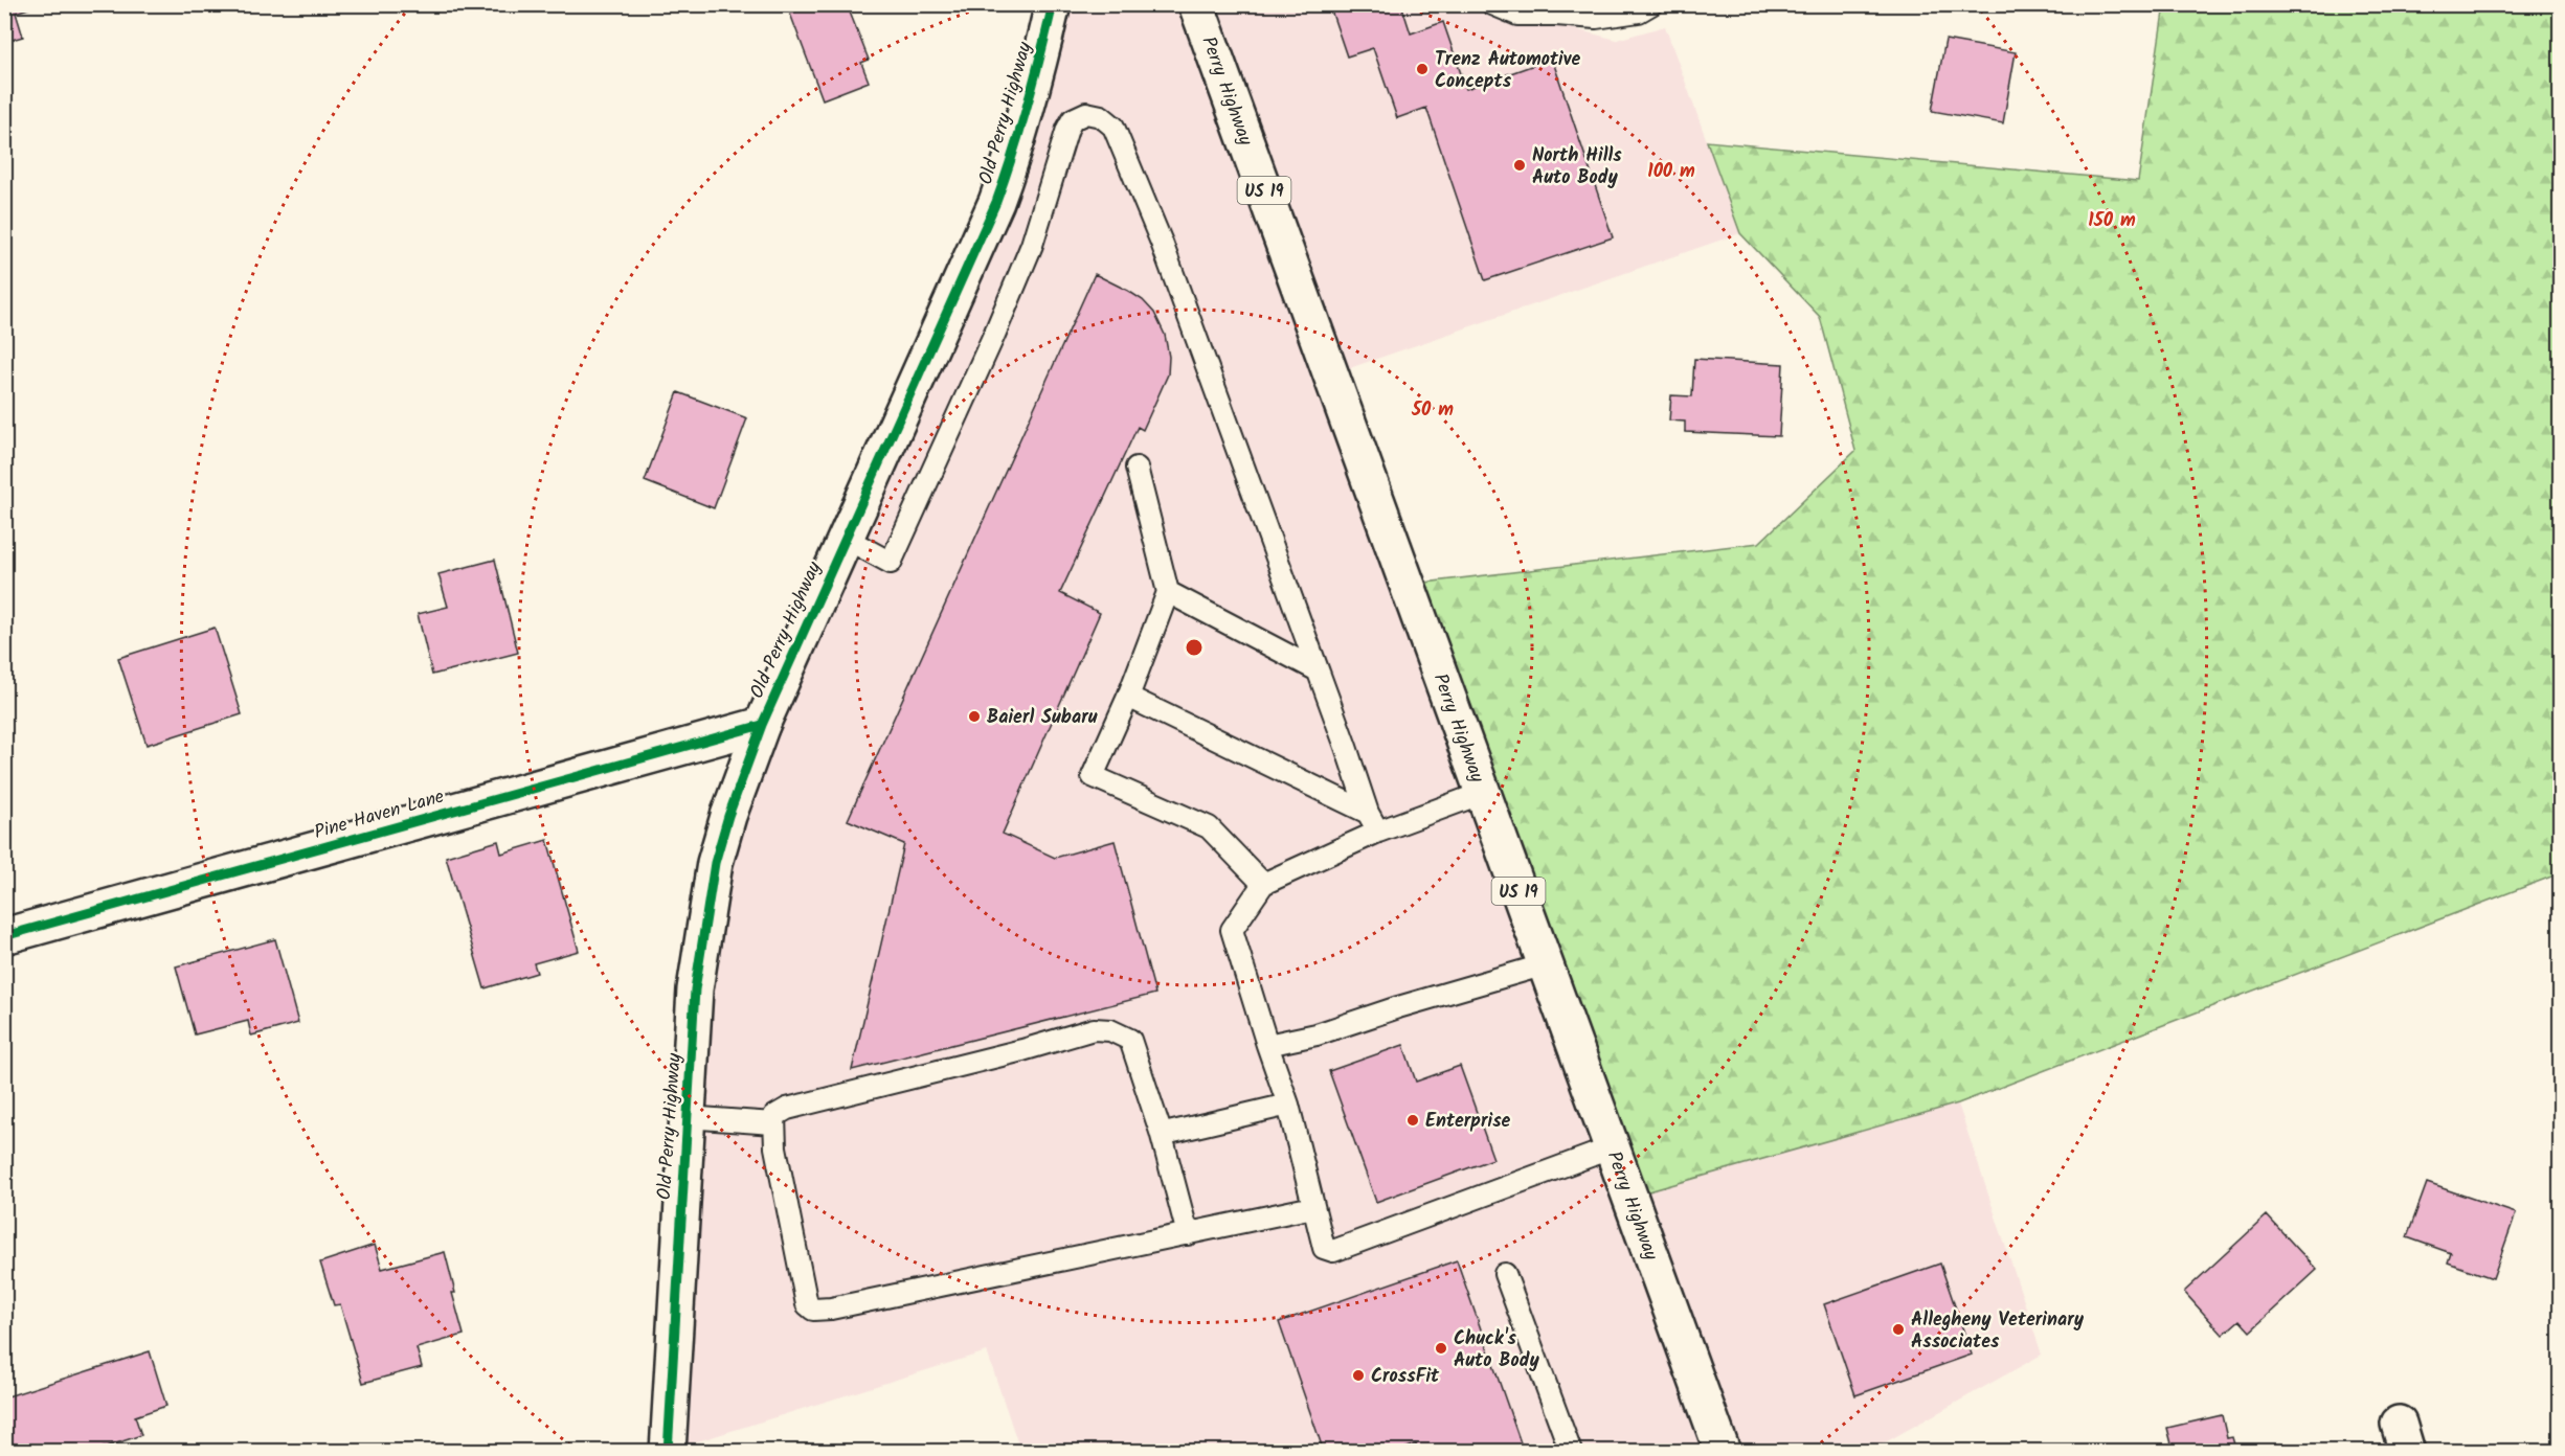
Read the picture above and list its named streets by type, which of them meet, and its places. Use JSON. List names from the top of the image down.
{
  "streets": {
    "street": [
      "Perry Highway",
      "Old Perry Highway",
      "US 19",
      "Pine Haven Lane"
    ]
  },
  "crossings": [
    ["Old Perry Highway", "Pine Haven Lane"]
  ],
  "places": [
    "Trenz Automotive Concepts",
    "North Hills Auto Body",
    "Baierl Subaru",
    "Enterprise",
    "Allegheny Veterinary Associates",
    "Chuck's Auto Body",
    "CrossFit"
  ],
  "rings": ["100 m", "150 m", "50 m"]
}
